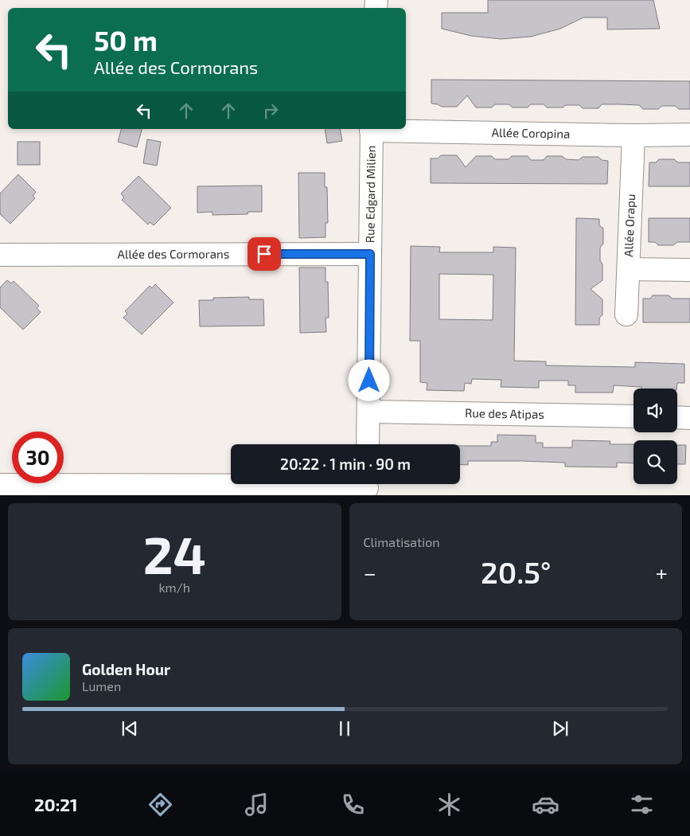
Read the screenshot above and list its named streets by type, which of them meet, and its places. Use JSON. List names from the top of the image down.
{
  "streets": {
    "street": [
      "Allée Coropina",
      "Rue Edgard Milien",
      "Allée Orapu",
      "Allée des Cormorans",
      "Rue des Atipas"
    ]
  },
  "crossings": [
    ["Allée Coropina", "Rue Edgard Milien"],
    ["Allée Coropina", "Allée Orapu"],
    ["Rue Edgard Milien", "Allée des Cormorans"],
    ["Rue Edgard Milien", "Rue des Atipas"]
  ],
  "page": {
    "turn": ["50 m", "Allée des Cormorans"],
    "limit": "30",
    "trip": "20:22 · 1 min · 90 m",
    "tile": [
      ["24", "km/h"],
      "Climatisation"
    ],
    "heat": ["−", "20.5°", "+"],
    "song": ["Golden Hour", "Lumen"],
    "tabs": "20:21"
  }
}
